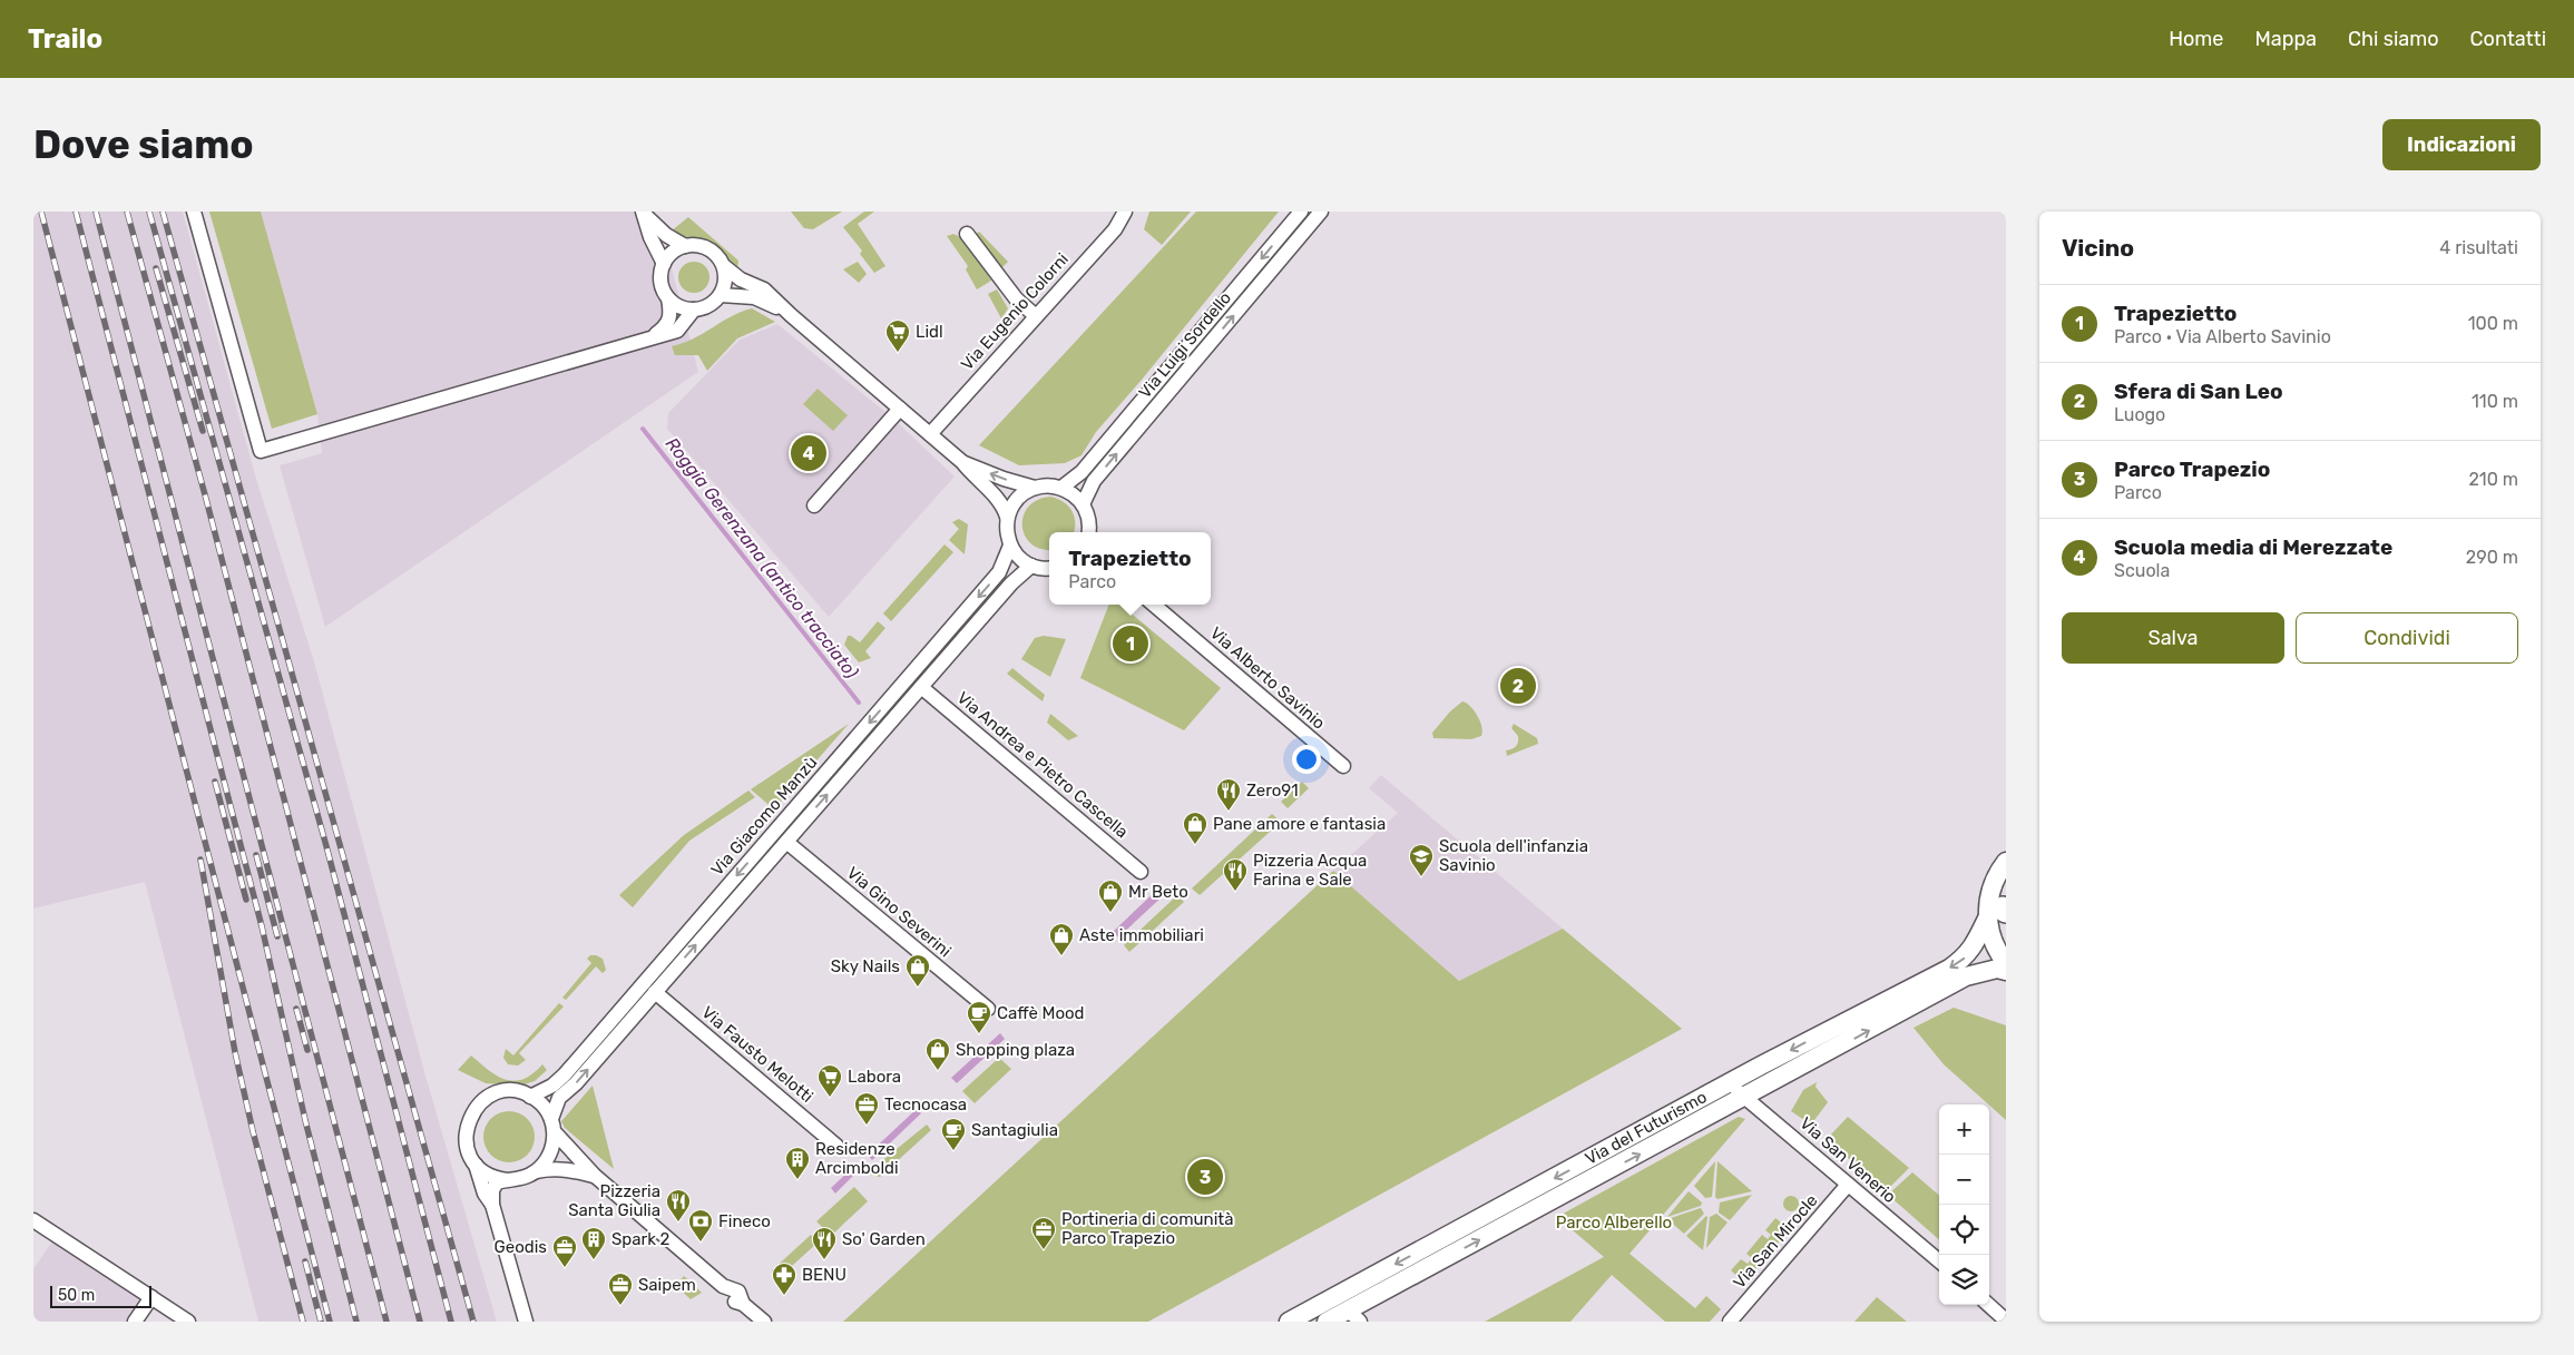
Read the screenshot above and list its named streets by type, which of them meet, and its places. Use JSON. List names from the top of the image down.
{
  "streets": {
    "street": [
      "Via Eugenio Colorni",
      "Via Luigi Sordello",
      "Via Alberto Savinio",
      "Via Andrea e Pietro Cascella",
      "Via Giacomo Manzù",
      "Via Gino Severini",
      "Via Fausto Melotti",
      "Via del Futurismo",
      "Via San Venerio",
      "Via San Mirocle"
    ]
  },
  "crossings": [
    ["Via Andrea e Pietro Cascella", "Via Giacomo Manzù"],
    ["Via Giacomo Manzù", "Via Gino Severini"],
    ["Via Giacomo Manzù", "Via Fausto Melotti"],
    ["Via del Futurismo", "Via San Venerio"],
    ["Via San Venerio", "Via San Mirocle"]
  ],
  "water": ["Roggia Gerenzana (antico tracciato)"],
  "parks": ["Parco Alberello"],
  "places": {
    "supermarket": ["Lidl", "Labora"],
    "restaurant": [
      "Zero91",
      "Pizzeria Acqua Farina e Sale",
      "Pizzeria Santa Giulia",
      "So' Garden"
    ],
    "shop": [
      "Pane amore e fantasia",
      "Mr Beto",
      "Aste immobiliari",
      "Sky Nails",
      "Shopping plaza"
    ],
    "school or university": ["Scuola dell'infanzia Savinio"],
    "cafe": ["Caffè Mood", "Santagiulia"],
    "office": [
      "Tecnocasa",
      "Portineria di comunità Parco Trapezio",
      "Geodis",
      "Saipem"
    ],
    "building": ["Residenze Arcimboldi", "Spark 2"],
    "bank": ["Fineco"],
    "pharmacy": ["BENU"]
  },
  "scale_bar": "50 m",
  "page": {
    "header": "Trailo",
    "nav": [
      "Home",
      "Mappa",
      "Chi siamo",
      "Contatti"
    ],
    "buttons": [
      "Indicazioni",
      ["Salva", "Condividi"]
    ],
    "title": "Dove siamo",
    "heading": ["Vicino", "4 risultati"],
    "list": [
      {
        "mark": "1",
        "name": "Trapezietto",
        "note": "Parco · Via Alberto Savinio",
        "value": "100 m"
      },
      {
        "mark": "2",
        "name": "Sfera di San Leo",
        "note": "Luogo",
        "value": "110 m"
      },
      {
        "mark": "3",
        "name": "Parco Trapezio",
        "note": "Parco",
        "value": "210 m"
      },
      {
        "mark": "4",
        "name": "Scuola media di Merezzate",
        "note": "Scuola",
        "value": "290 m"
      }
    ],
    "pins": [
      "4",
      "1",
      "2",
      "3"
    ],
    "popup": ["Trapezietto", "Parco"],
    "map_buttons": ["+", "−"],
    "scale": "50 m"
  }
}
